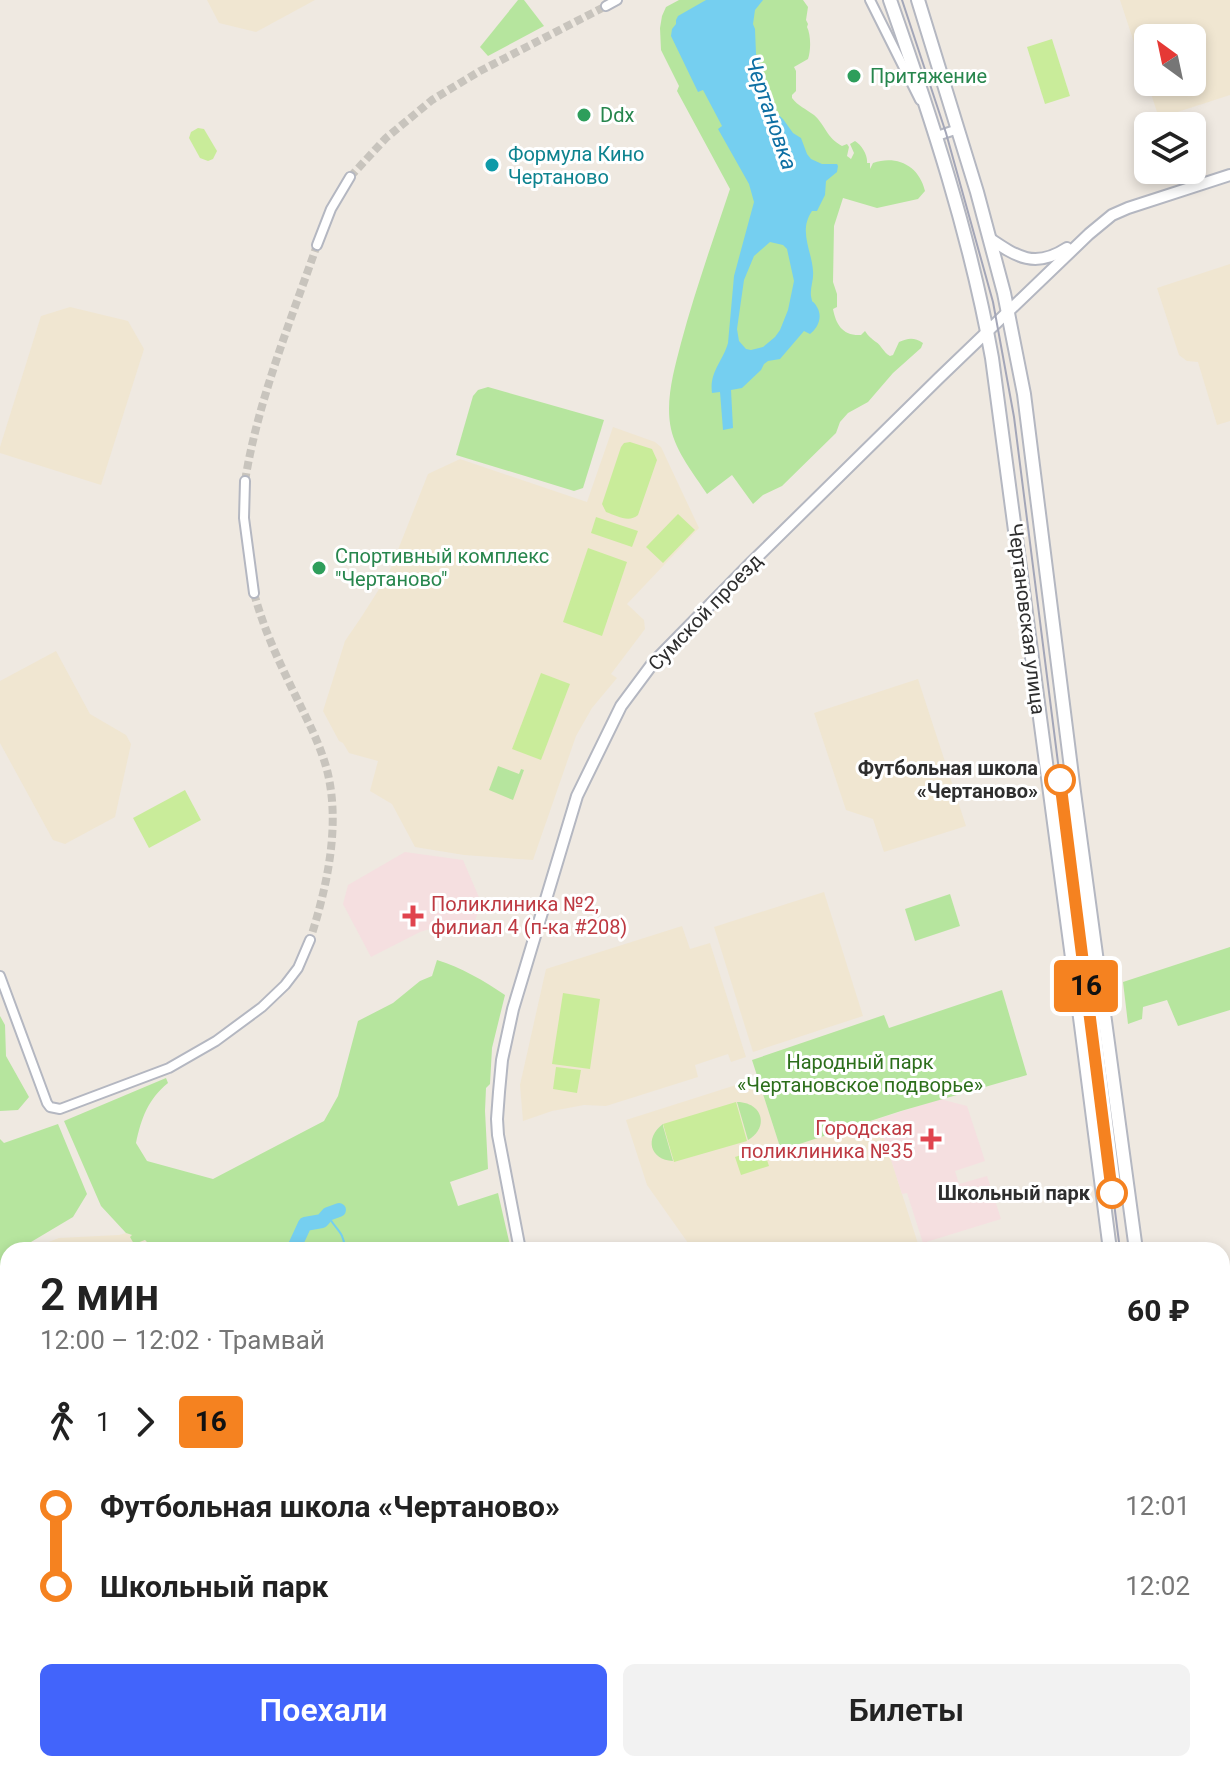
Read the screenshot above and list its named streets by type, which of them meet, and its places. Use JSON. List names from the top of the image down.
{
  "streets": {
    "main road": ["Чертановская улица"],
    "street": ["Сумской проезд"]
  },
  "crossings": [
    ["Сумской проезд", "Чертановская улица"]
  ],
  "water": ["Чертановка"],
  "parks": ["Народный парк «Чертановское подворье»"],
  "places": {
    "other": [
      "Притяжение",
      "Ddx",
      "Формула Кино Чертаново",
      "Спортивный комплекс \"Чертаново\"",
      "Футбольная школа «Чертаново»",
      "Школьный парк"
    ],
    "health": ["Поликлиника №2, филиал 4 (п-ка #208)", "Городская поликлиника №35"]
  },
  "lines": ["tram line 16"],
  "north": "top left",
  "page": {
    "on_map": "16",
    "heading": ["2 мин", "12:00 – 12:02 · Трамвай", "60 ₽"],
    "legs": ["1", "16"],
    "list": [
      {
        "name": "Футбольная школа «Чертаново»",
        "value": "12:01"
      },
      {
        "name": "Школьный парк",
        "value": "12:02"
      }
    ],
    "buttons": ["Поехали", "Билеты"]
  }
}
